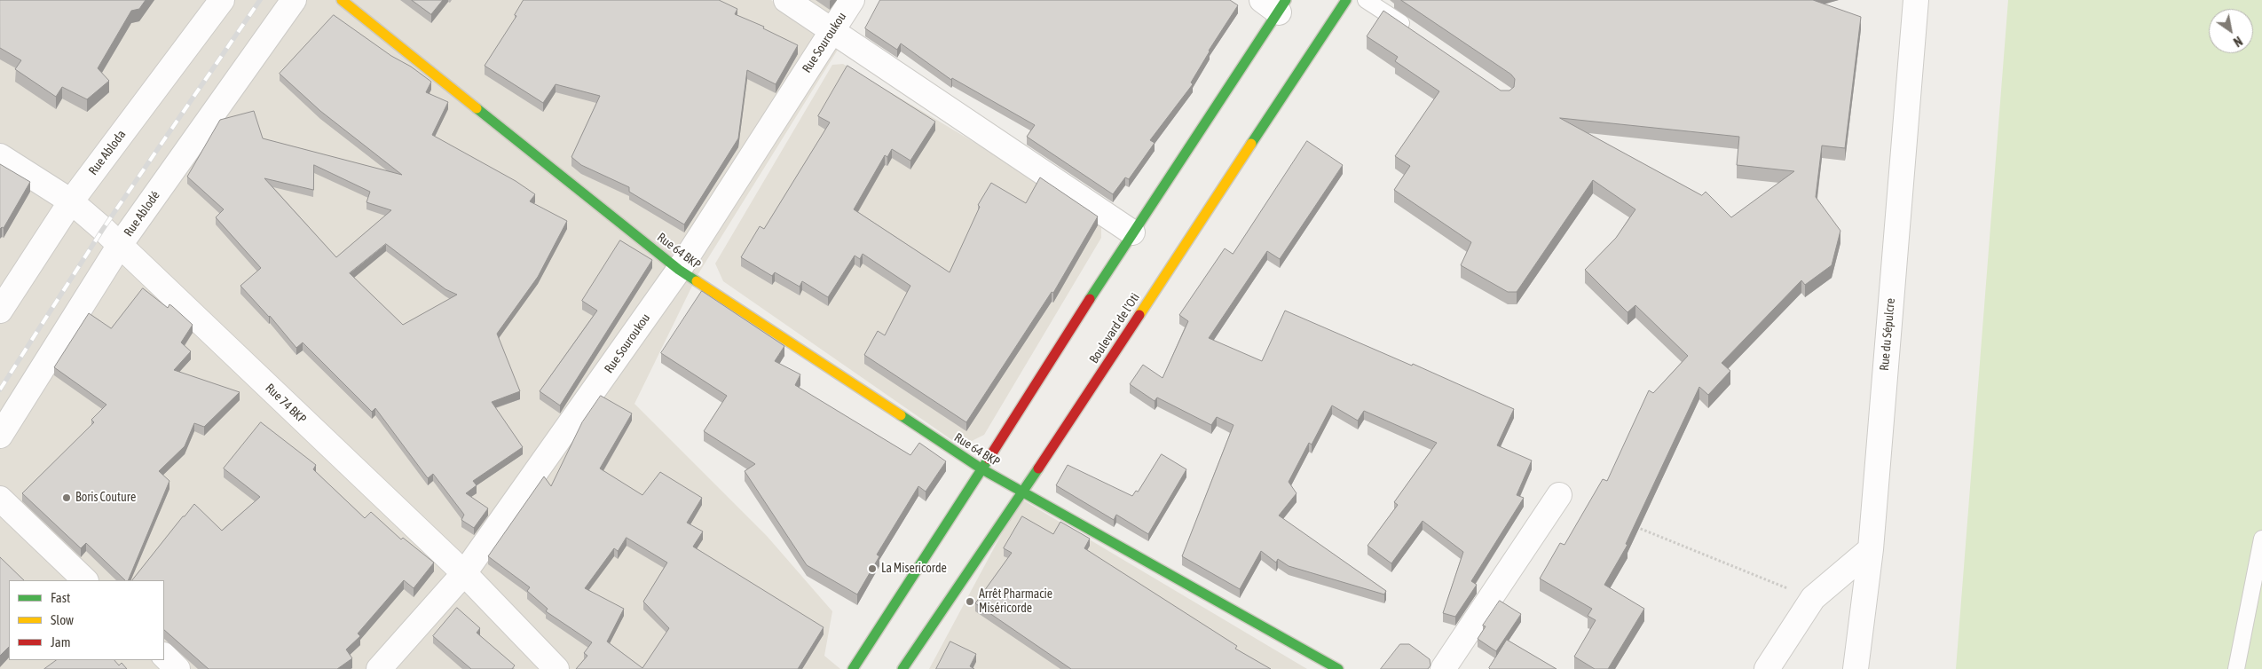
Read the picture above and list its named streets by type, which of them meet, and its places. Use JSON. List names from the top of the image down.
{
  "streets": {
    "main road": ["Rue 64 BKP", "Boulevard de l'Oti"],
    "street": [
      "Rue Souroukou",
      "Rue Abloda",
      "Rue Ablodé",
      "Rue du Sépulcre",
      "Rue 74 BKP"
    ]
  },
  "crossings": [
    ["Rue Souroukou", "Rue 64 BKP"],
    ["Rue Souroukou", "Rue 74 BKP"],
    ["Rue Abloda", "Rue 74 BKP"],
    ["Rue Ablodé", "Rue 74 BKP"],
    ["Rue 64 BKP", "Boulevard de l'Oti"]
  ],
  "places": ["Boris Couture", "La Misericorde", "Arrêt Pharmacie Miséricorde"],
  "legend": ["Fast", "Slow", "Jam"],
  "north": "bottom right"
}
